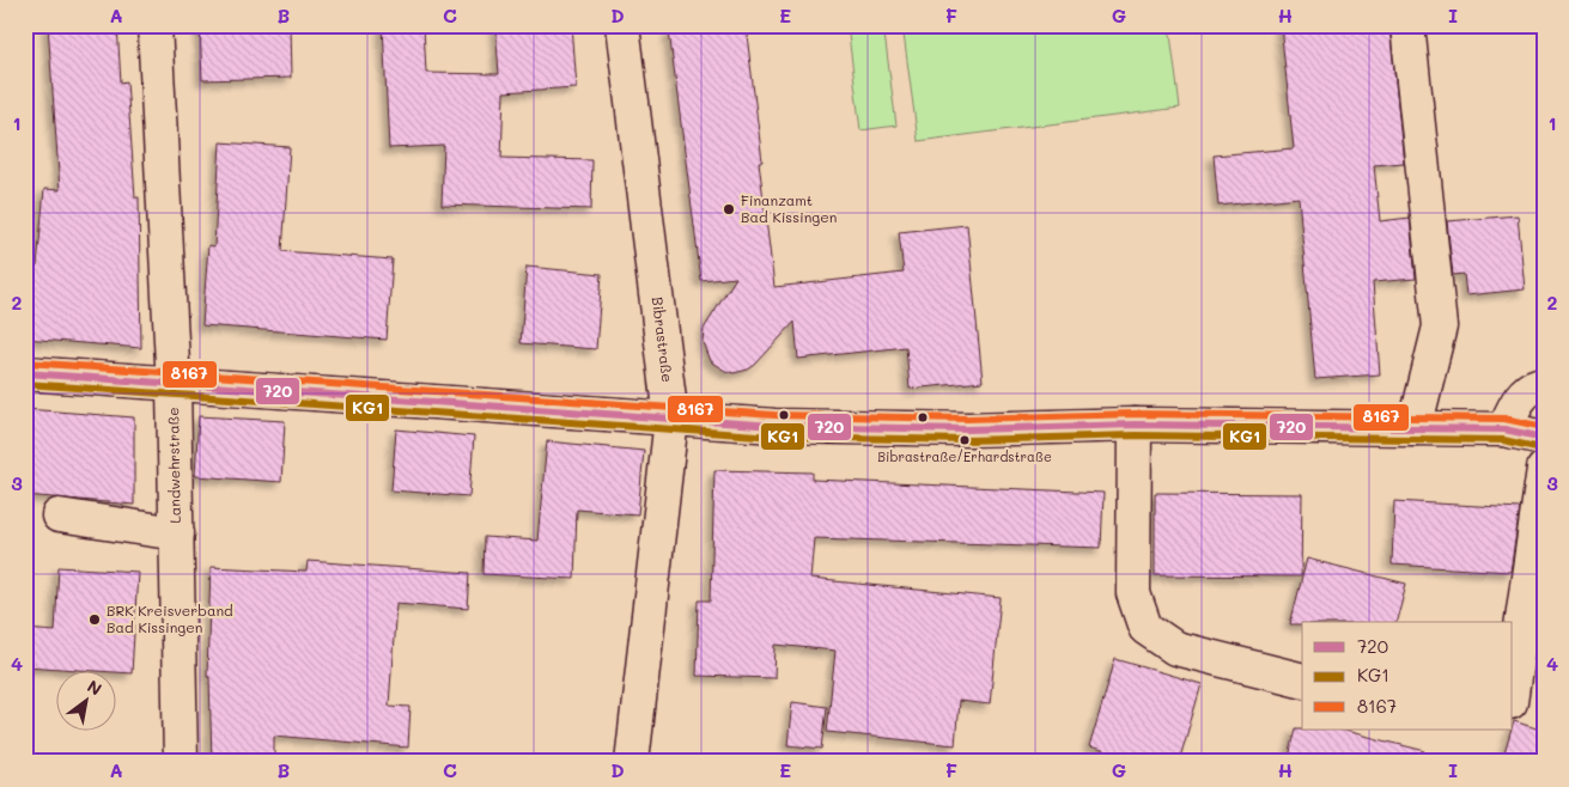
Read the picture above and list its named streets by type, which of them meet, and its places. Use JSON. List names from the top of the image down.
{
  "streets": {
    "street": ["Bibrastraße", "Landwehrstraße"]
  },
  "places": ["Finanzamt Bad Kissingen", "Bibrastraße/Erhardstraße", "BRK Kreisverband Bad Kissingen"],
  "lines": ["transit line 8167", "transit line 720", "transit line KG1"],
  "legend": ["720", "KG1", "8167"],
  "north": "top right",
  "grid": {
    "columns": [
      "A",
      "B",
      "C",
      "D",
      "E",
      "F",
      "G",
      "H",
      "I"
    ],
    "rows": [
      "1",
      "2",
      "3",
      "4"
    ]
  }
}
